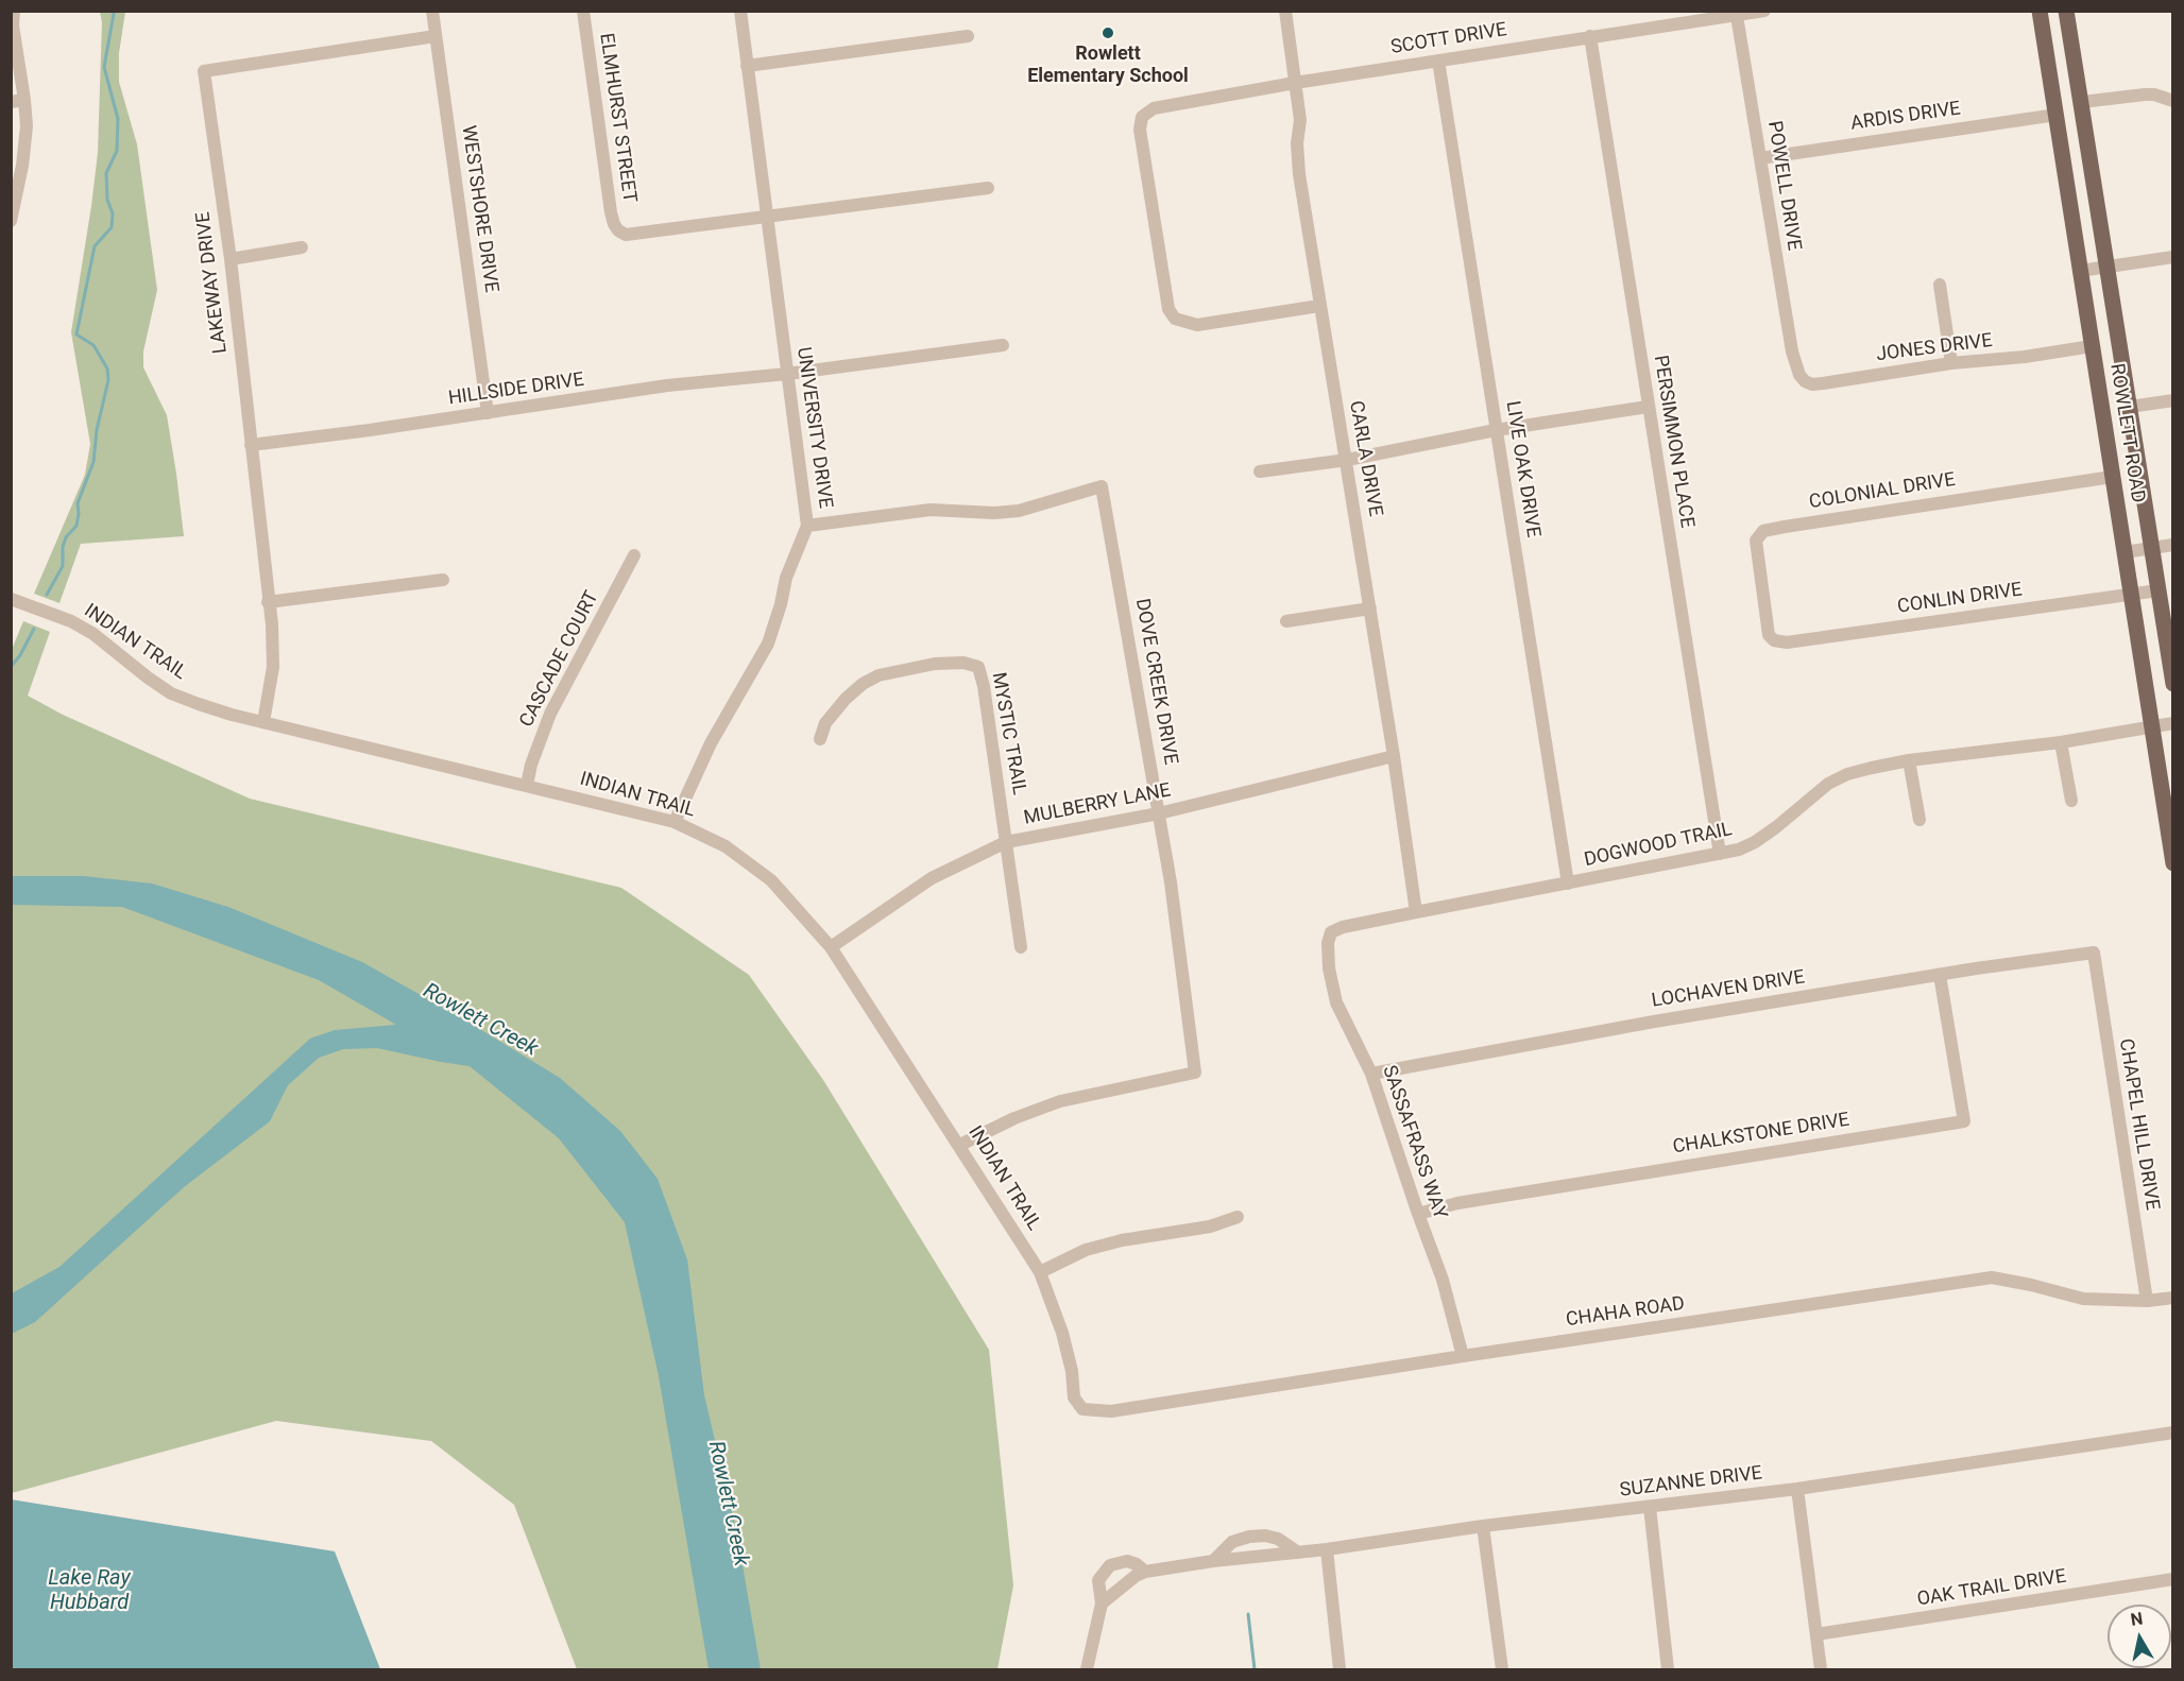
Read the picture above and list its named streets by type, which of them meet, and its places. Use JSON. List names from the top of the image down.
{
  "streets": {
    "main road": ["ROWLETT ROAD"],
    "street": [
      "SCOTT DRIVE",
      "ARDIS DRIVE",
      "ELMHURST STREET",
      "POWELL DRIVE",
      "WESTSHORE DRIVE",
      "LAKEWAY DRIVE",
      "JONES DRIVE",
      "HILLSIDE DRIVE",
      "UNIVERSITY DRIVE",
      "PERSIMMON PLACE",
      "CARLA DRIVE",
      "LIVE OAK DRIVE",
      "COLONIAL DRIVE",
      "CONLIN DRIVE",
      "INDIAN TRAIL",
      "CASCADE COURT",
      "DOVE CREEK DRIVE",
      "MYSTIC TRAIL",
      "MULBERRY LANE",
      "DOGWOOD TRAIL",
      "LOCHAVEN DRIVE",
      "CHAPEL HILL DRIVE",
      "CHALKSTONE DRIVE",
      "SASSAFRASS WAY",
      "CHAHA ROAD",
      "SUZANNE DRIVE",
      "OAK TRAIL DRIVE"
    ]
  },
  "crossings": [
    ["SCOTT DRIVE", "POWELL DRIVE"],
    ["SCOTT DRIVE", "PERSIMMON PLACE"],
    ["SCOTT DRIVE", "CARLA DRIVE"],
    ["SCOTT DRIVE", "LIVE OAK DRIVE"],
    ["ARDIS DRIVE", "POWELL DRIVE"],
    ["ARDIS DRIVE", "ROWLETT ROAD"],
    ["ELMHURST STREET", "UNIVERSITY DRIVE"],
    ["POWELL DRIVE", "JONES DRIVE"],
    ["WESTSHORE DRIVE", "LAKEWAY DRIVE"],
    ["WESTSHORE DRIVE", "HILLSIDE DRIVE"],
    ["LAKEWAY DRIVE", "HILLSIDE DRIVE"],
    ["LAKEWAY DRIVE", "INDIAN TRAIL"],
    ["JONES DRIVE", "ROWLETT ROAD"],
    ["HILLSIDE DRIVE", "UNIVERSITY DRIVE"],
    ["UNIVERSITY DRIVE", "INDIAN TRAIL"],
    ["UNIVERSITY DRIVE", "DOVE CREEK DRIVE"],
    ["ROWLETT ROAD", "COLONIAL DRIVE"],
    ["ROWLETT ROAD", "CONLIN DRIVE"],
    ["ROWLETT ROAD", "DOGWOOD TRAIL"],
    ["PERSIMMON PLACE", "DOGWOOD TRAIL"],
    ["CARLA DRIVE", "MULBERRY LANE"],
    ["CARLA DRIVE", "DOGWOOD TRAIL"],
    ["LIVE OAK DRIVE", "DOGWOOD TRAIL"],
    ["COLONIAL DRIVE", "CONLIN DRIVE"],
    ["INDIAN TRAIL", "CASCADE COURT"],
    ["INDIAN TRAIL", "DOVE CREEK DRIVE"],
    ["INDIAN TRAIL", "MULBERRY LANE"],
    ["INDIAN TRAIL", "CHAHA ROAD"],
    ["DOVE CREEK DRIVE", "MULBERRY LANE"],
    ["MYSTIC TRAIL", "MULBERRY LANE"],
    ["DOGWOOD TRAIL", "SASSAFRASS WAY"],
    ["LOCHAVEN DRIVE", "CHAPEL HILL DRIVE"],
    ["LOCHAVEN DRIVE", "CHALKSTONE DRIVE"],
    ["LOCHAVEN DRIVE", "SASSAFRASS WAY"],
    ["CHAPEL HILL DRIVE", "CHAHA ROAD"],
    ["CHALKSTONE DRIVE", "SASSAFRASS WAY"],
    ["SASSAFRASS WAY", "CHAHA ROAD"]
  ],
  "water": ["Rowlett Creek", "Lake Ray Hubbard"],
  "places": ["Rowlett Elementary School"],
  "north": "top"
}
